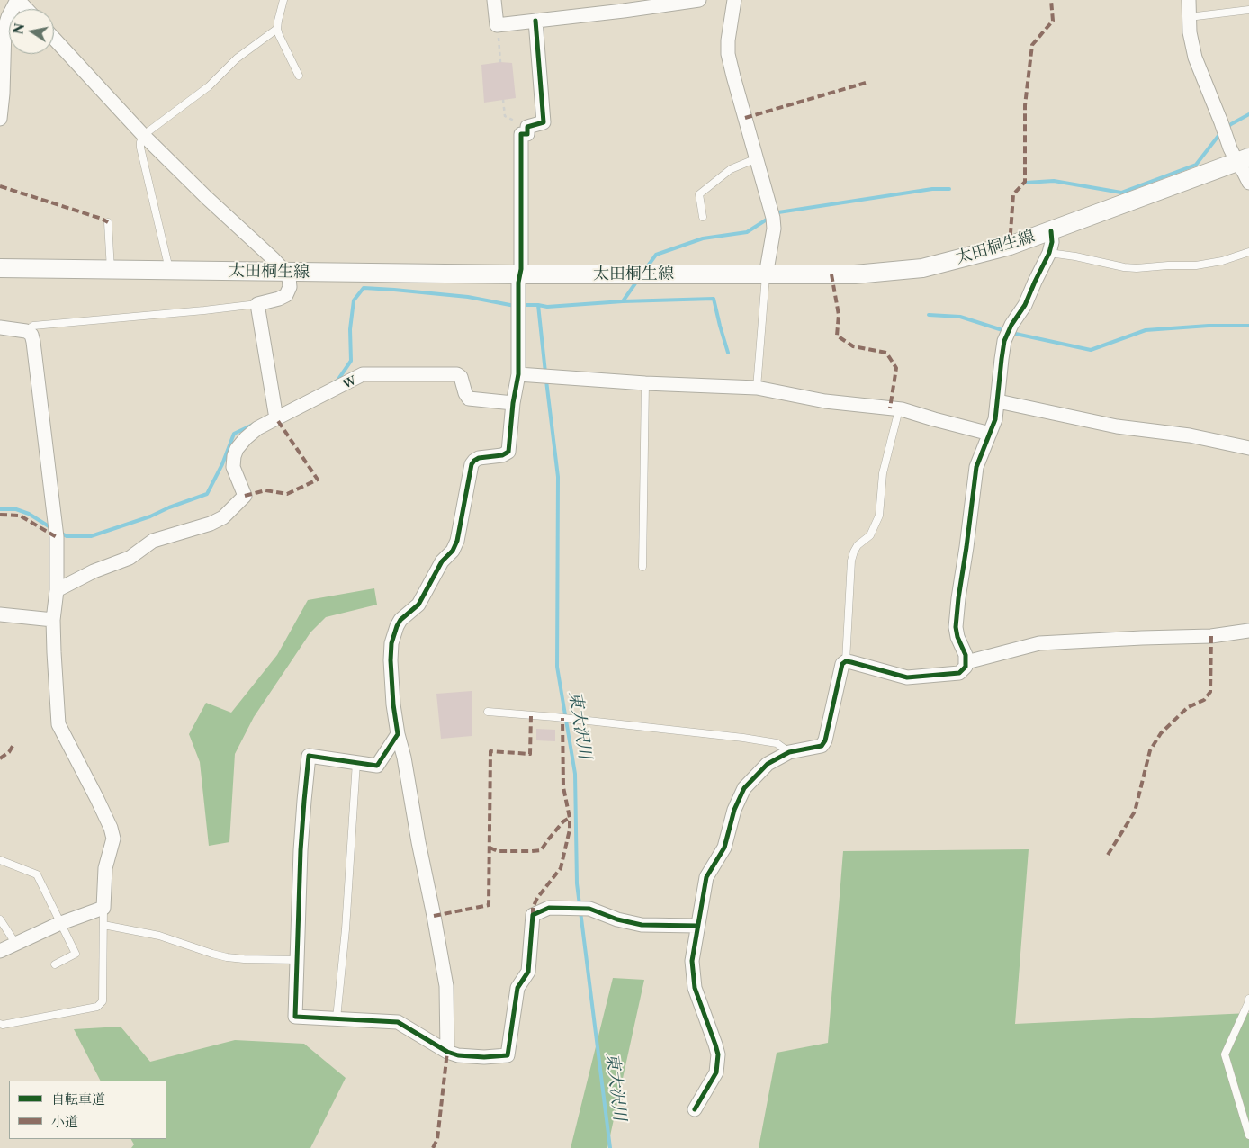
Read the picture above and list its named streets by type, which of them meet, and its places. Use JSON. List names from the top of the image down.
{
  "streets": {
    "main road": ["太田桐生線"],
    "street": ["w"]
  },
  "water": ["東大沢川"],
  "legend": ["自転車道", "小道"],
  "north": "left"
}
